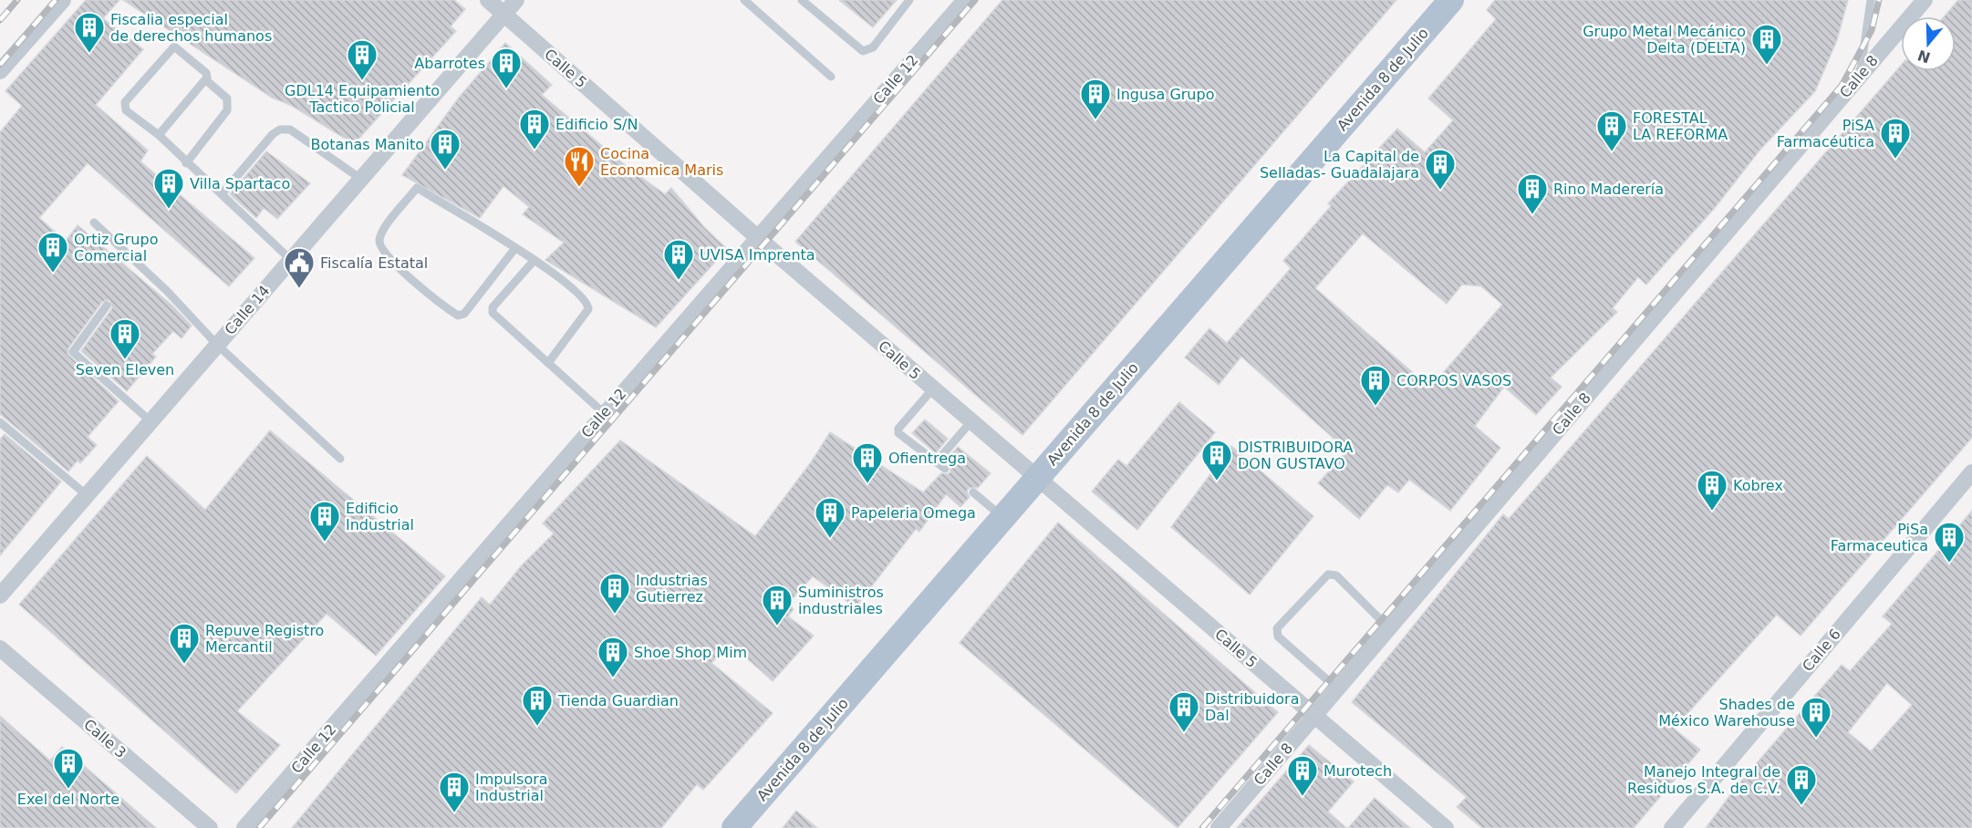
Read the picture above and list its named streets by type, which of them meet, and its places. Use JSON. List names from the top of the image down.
{
  "streets": {
    "main road": ["Avenida 8 de Julio"],
    "street": [
      "Calle 5",
      "Calle 8",
      "Calle 12",
      "Calle 14",
      "Calle 6",
      "Calle 3"
    ]
  },
  "crossings": [
    ["Calle 5", "Calle 8"],
    ["Calle 5", "Calle 12"],
    ["Calle 5", "Avenida 8 de Julio"],
    ["Calle 5", "Calle 14"]
  ],
  "places": {
    "building": [
      "Fiscalia especial de derechos humanos",
      "Grupo Metal Mecánico Delta (DELTA)",
      "GDL14 Equipamiento Tactico Policial",
      "Abarrotes",
      "Ingusa Grupo",
      "Edificio S/N",
      "FORESTAL LA REFORMA",
      "PiSA Farmacéutica",
      "Botanas Manito",
      "La Capital de Selladas- Guadalajara",
      "Villa Spartaco",
      "Rino Maderería",
      "Ortiz Grupo Comercial",
      "UVISA Imprenta",
      "Seven Eleven",
      "CORPOS VASOS",
      "DISTRIBUIDORA DON GUSTAVO",
      "Ofientrega",
      "Kobrex",
      "Papeleria Omega",
      "Edificio Industrial",
      "PiSa Farmaceutica",
      "Industrias Gutierrez",
      "Suministros industriales",
      "Repuve Registro Mercantil",
      "Shoe Shop Mim",
      "Tienda Guardian",
      "Distribuidora Dal",
      "Shades de México Warehouse",
      "Exel del Norte",
      "Murotech",
      "Manejo Integral de Residuos S.A. de C.V.",
      "Impulsora Industrial"
    ],
    "restaurant": ["Cocina Economica Maris"],
    "public building": ["Fiscalía Estatal"]
  },
  "north": "bottom"
}
